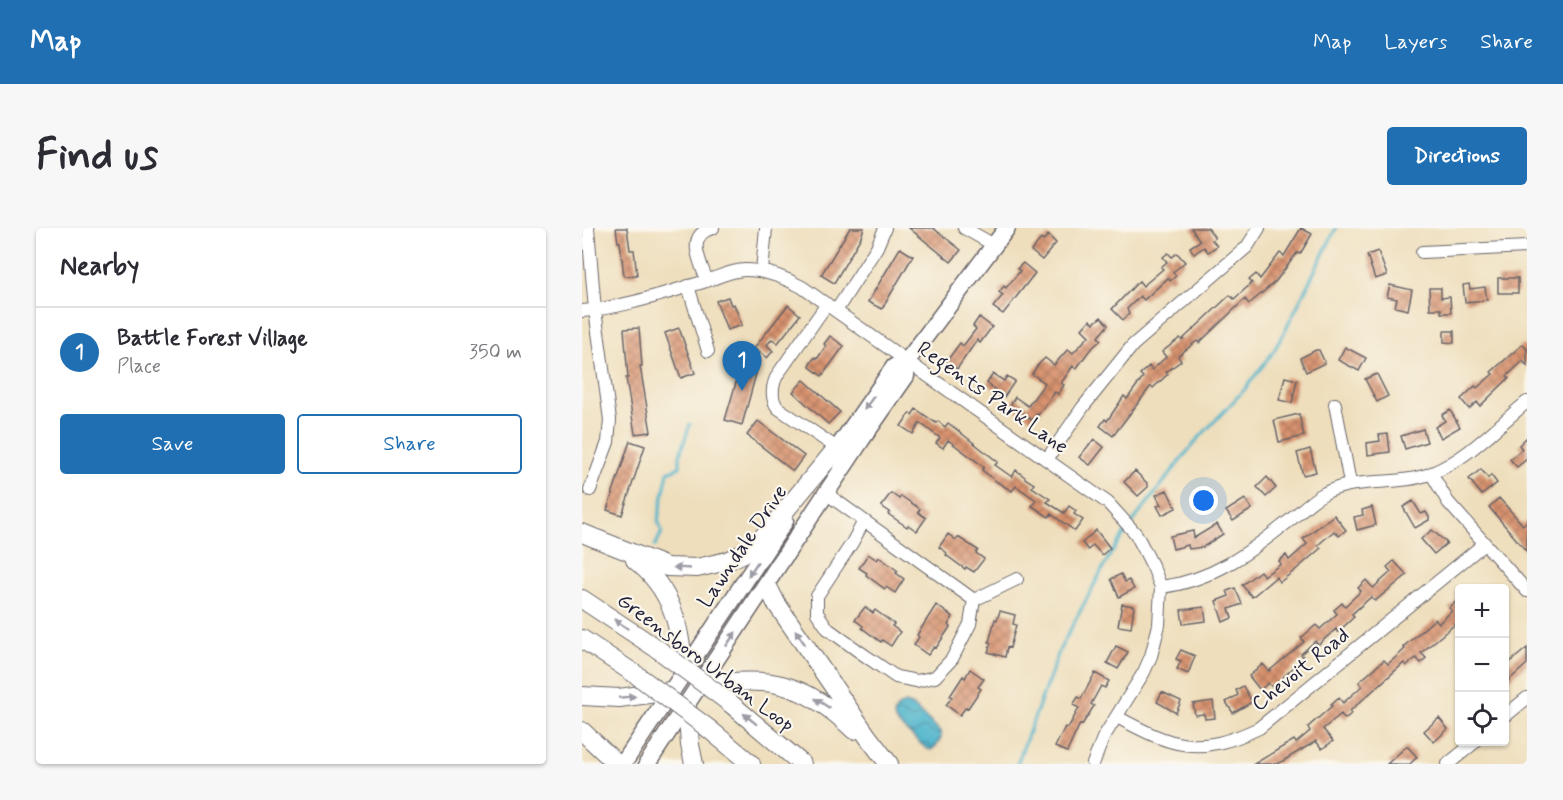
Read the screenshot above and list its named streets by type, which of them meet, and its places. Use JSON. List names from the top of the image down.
{
  "streets": {
    "highway": ["Greensboro Urban Loop"],
    "main road": ["Lawndale Drive"],
    "street": ["Regents Park Lane", "Chevoit Road"]
  },
  "crossings": [
    ["Regents Park Lane", "Lawndale Drive"],
    ["Regents Park Lane", "Chevoit Road"]
  ],
  "page": {
    "header": "Map",
    "nav": ["Map", "Layers", "Share"],
    "buttons": [
      "Directions",
      ["Save", "Share"]
    ],
    "title": "Find us",
    "heading": "Nearby",
    "list": [
      {
        "mark": "1",
        "name": "Battle Forest Village",
        "note": "Place",
        "value": "350 m"
      }
    ],
    "pins": "1",
    "map_buttons": ["+", "−"]
  }
}
